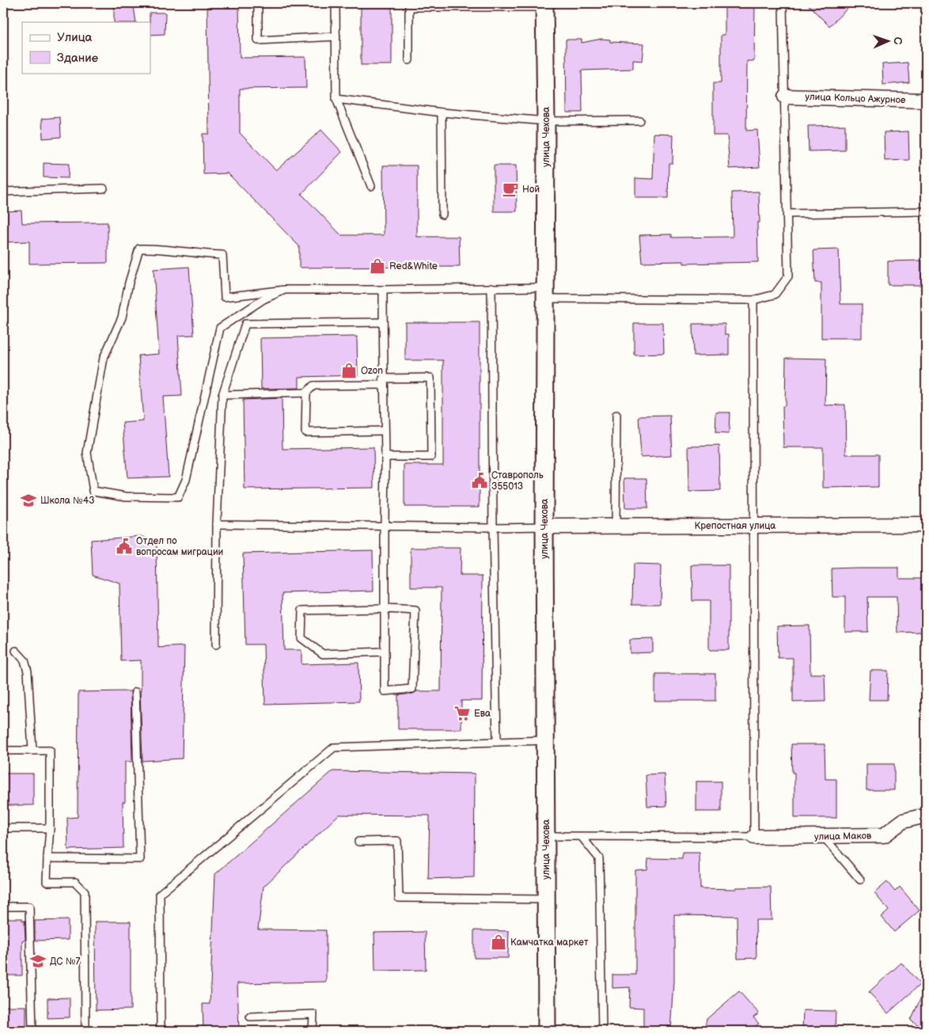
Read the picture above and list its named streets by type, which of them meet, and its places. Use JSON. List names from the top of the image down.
{
  "streets": {
    "street": [
      "улица Кольцо Ажурное",
      "улица Чехова",
      "Крепостная улица",
      "улица Маков"
    ]
  },
  "crossings": [
    ["улица Чехова", "Крепостная улица"]
  ],
  "places": {
    "cafe": ["Ной"],
    "shop": ["Red&White", "Ozon", "Камчатка маркет"],
    "public building": ["Ставрополь 355013", "Отдел по вопросам миграции"],
    "school or university": ["Школа №43", "ДС №7"],
    "supermarket": ["Ева"]
  },
  "legend": ["Улица", "Здание"],
  "north": "right"
}
